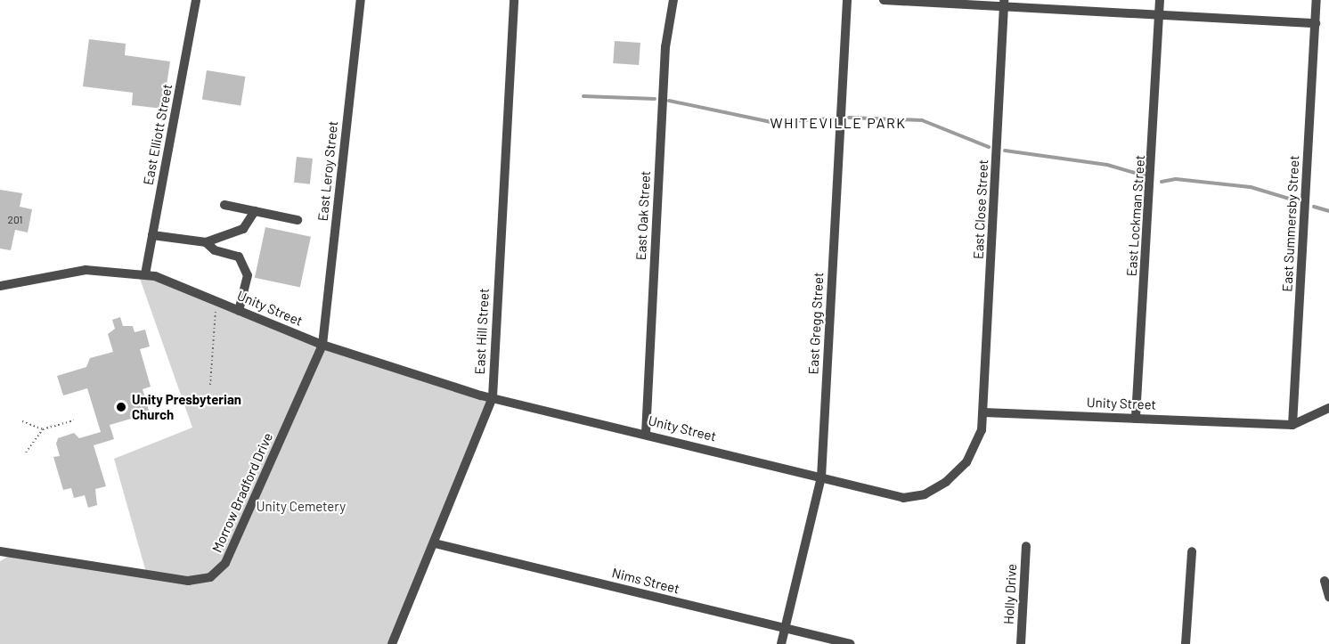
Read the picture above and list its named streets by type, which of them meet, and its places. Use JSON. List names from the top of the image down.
{
  "streets": {
    "street": [
      "East Elliott Street",
      "East Leroy Street",
      "East Close Street",
      "East Oak Street",
      "East Lockman Street",
      "East Summersby Street",
      "Unity Street",
      "East Gregg Street",
      "East Hill Street",
      "Morrow Bradford Drive",
      "Nims Street",
      "Holly Drive"
    ]
  },
  "crossings": [
    ["East Elliott Street", "Unity Street"],
    ["East Leroy Street", "Unity Street"],
    ["East Leroy Street", "Morrow Bradford Drive"],
    ["East Close Street", "Unity Street"],
    ["East Oak Street", "Unity Street"],
    ["East Lockman Street", "Unity Street"],
    ["East Summersby Street", "Unity Street"],
    ["Unity Street", "East Gregg Street"],
    ["Unity Street", "East Hill Street"],
    ["Unity Street", "Morrow Bradford Drive"],
    ["East Gregg Street", "Nims Street"],
    ["East Hill Street", "Nims Street"]
  ],
  "districts": ["WHITEVILLE PARK"],
  "parks": ["Unity Cemetery"],
  "places": ["Unity Presbyterian Church"],
  "house_numbers": ["201"]
}
